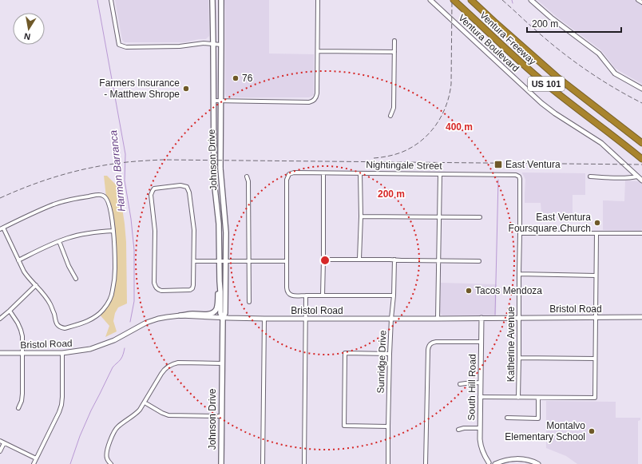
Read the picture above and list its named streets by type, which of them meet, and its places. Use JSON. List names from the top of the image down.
{
  "streets": {
    "highway": ["Ventura Freeway", "US 101"],
    "main road": ["Johnson Drive"],
    "street": [
      "Ventura Boulevard",
      "Nightingale Street",
      "Bristol Road",
      "Katherine Avenue",
      "Sunridge Drive",
      "South Hill Road"
    ]
  },
  "crossings": [
    ["Johnson Drive", "Bristol Road"],
    ["Nightingale Street", "Katherine Avenue"],
    ["Bristol Road", "Katherine Avenue"],
    ["Bristol Road", "Sunridge Drive"],
    ["Bristol Road", "South Hill Road"]
  ],
  "water": ["Harmon Barranca"],
  "places": {
    "other": [
      "76",
      "Farmers Insurance - Matthew Shrope",
      "East Ventura Foursquare Church",
      "Tacos Mendoza",
      "Montalvo Elementary School"
    ],
    "transit": ["East Ventura"]
  },
  "scale_bar": "200 m",
  "north": "bottom",
  "rings": ["400 m", "200 m"]
}
